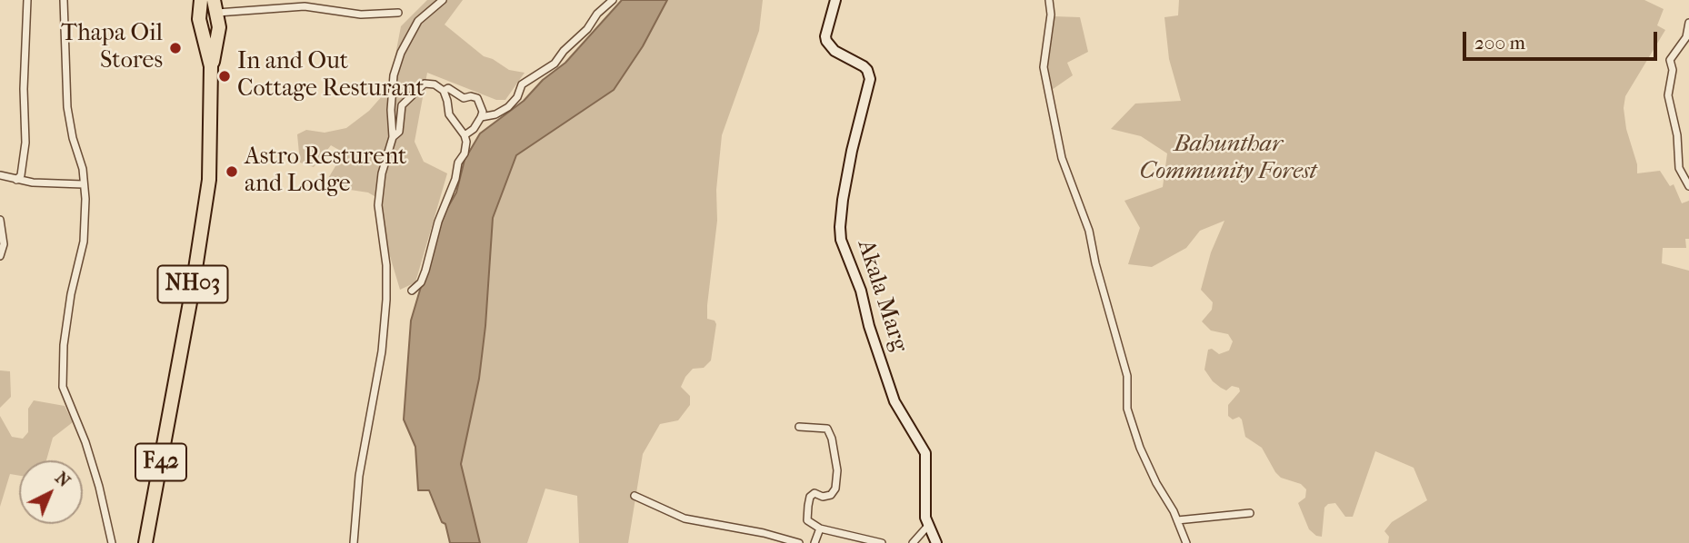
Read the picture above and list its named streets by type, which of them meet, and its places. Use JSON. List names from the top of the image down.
{
  "streets": {
    "highway": ["NH03", "F42"],
    "main road": ["Akala Marg"]
  },
  "crossings": [
    ["NH03", "F42"]
  ],
  "parks": ["Bahunthar Community Forest"],
  "places": ["Thapa Oil Stores", "In and Out Cottage Resturant", "Astro Resturent and Lodge"],
  "scale_bar": "200 m",
  "north": "top right"
}
